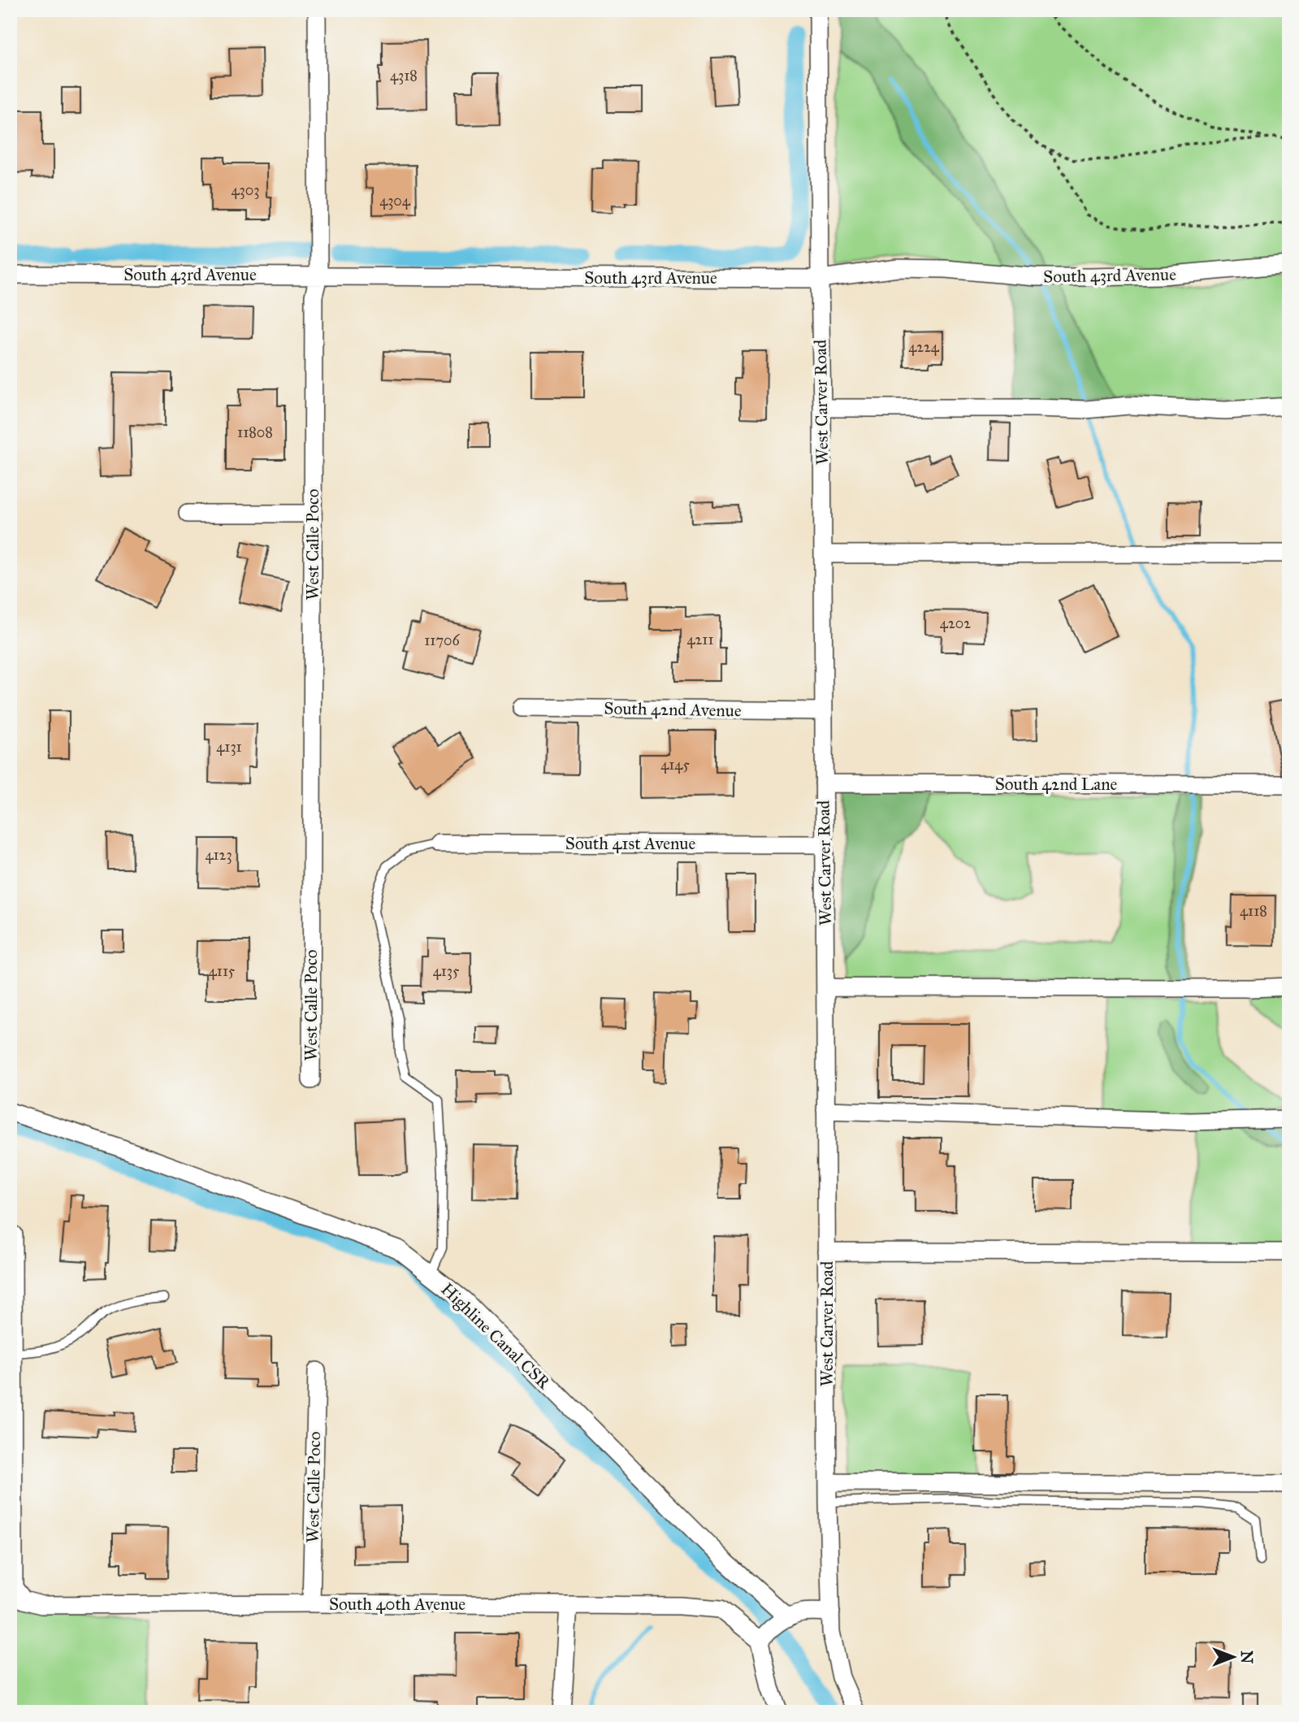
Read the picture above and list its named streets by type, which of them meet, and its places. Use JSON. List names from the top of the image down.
{
  "streets": {
    "street": [
      "South 43rd Avenue",
      "West Carver Road",
      "West Calle Poco",
      "South 42nd Avenue",
      "South 42nd Lane",
      "South 41st Avenue",
      "Highline Canal CSR",
      "South 40th Avenue"
    ]
  },
  "crossings": [
    ["South 43rd Avenue", "West Carver Road"],
    ["South 43rd Avenue", "West Calle Poco"],
    ["West Carver Road", "South 42nd Avenue"],
    ["West Carver Road", "South 42nd Lane"],
    ["West Carver Road", "South 41st Avenue"],
    ["West Calle Poco", "South 40th Avenue"]
  ],
  "house_numbers": [
    "4318",
    "4303",
    "4304",
    "4224",
    "11808",
    "4202",
    "4211",
    "11706",
    "4131",
    "4145",
    "4123",
    "4118",
    "4115",
    "4135"
  ],
  "north": "right"
}
